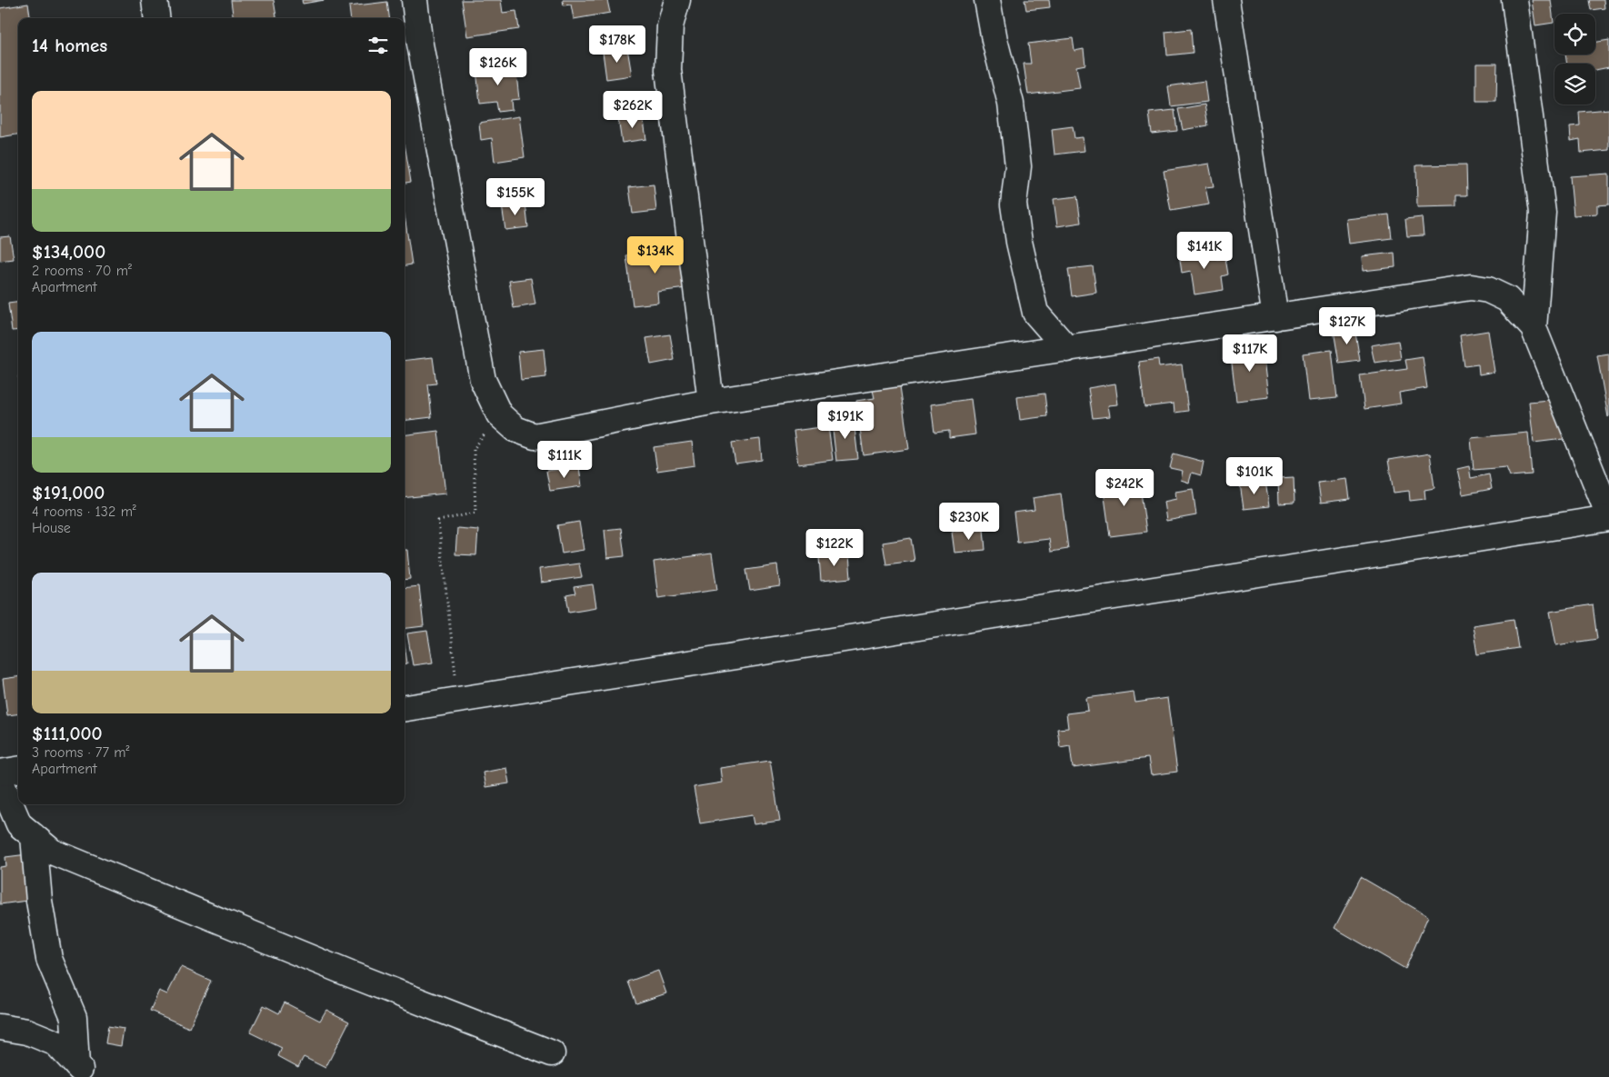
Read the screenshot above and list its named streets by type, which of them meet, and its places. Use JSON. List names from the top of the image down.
{
  "page": {
    "heading": "14 homes",
    "price": [
      "$178K",
      "$126K",
      "$262K",
      "$155K",
      "$141K",
      "$134K",
      "$127K",
      "$117K",
      "$191K",
      "$111K",
      "$101K",
      "$242K",
      "$230K",
      "$122K"
    ],
    "list": [
      {
        "name": "$134,000",
        "note": "2 rooms · 70 m² · Apartment"
      },
      {
        "name": "$191,000",
        "note": "4 rooms · 132 m² · House"
      },
      {
        "name": "$111,000",
        "note": "3 rooms · 77 m² · Apartment"
      }
    ]
  }
}
